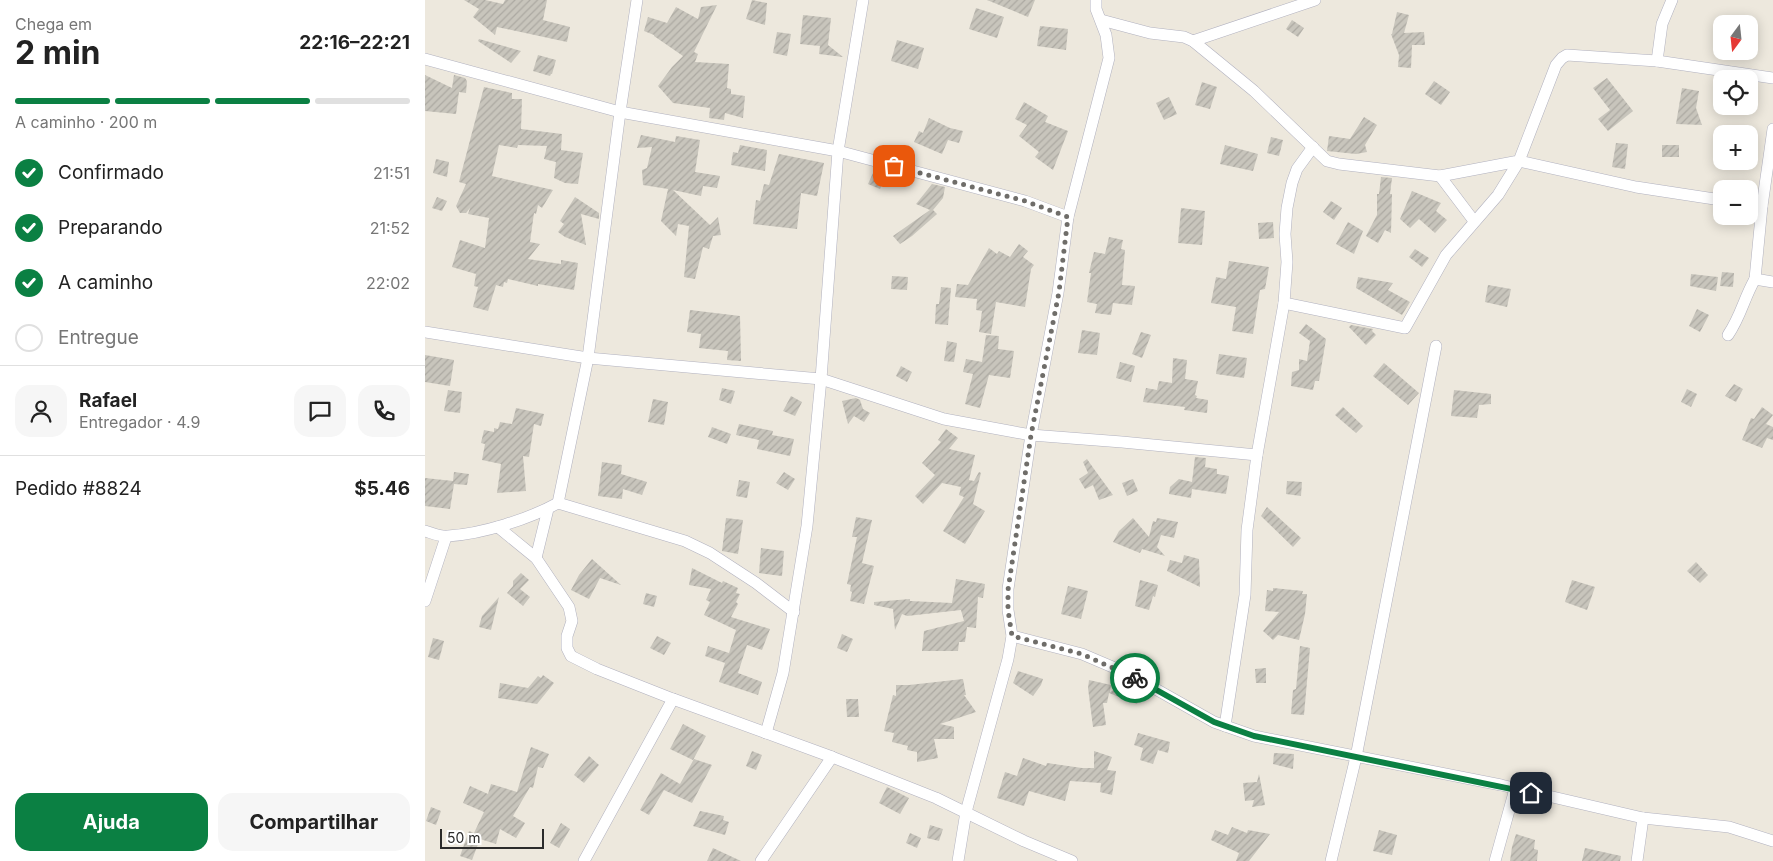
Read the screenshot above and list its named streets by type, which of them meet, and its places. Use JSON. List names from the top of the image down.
{
  "scale_bar": "50 m",
  "north": "bottom",
  "page": {
    "heading": ["2 min", "Chega em", "22:16–22:21"],
    "panel": [
      "Rafael",
      "Entregador · 4.9",
      "Pedido #8824",
      "$5.46"
    ],
    "map_buttons": ["+", "−"],
    "bar": "A caminho · 200 m",
    "list": [
      ["Confirmado", "21:51"],
      ["Preparando", "21:52"],
      ["A caminho", "22:02"],
      "Entregue"
    ],
    "buttons": ["Ajuda", "Compartilhar"],
    "scale": "50 m"
  }
}
